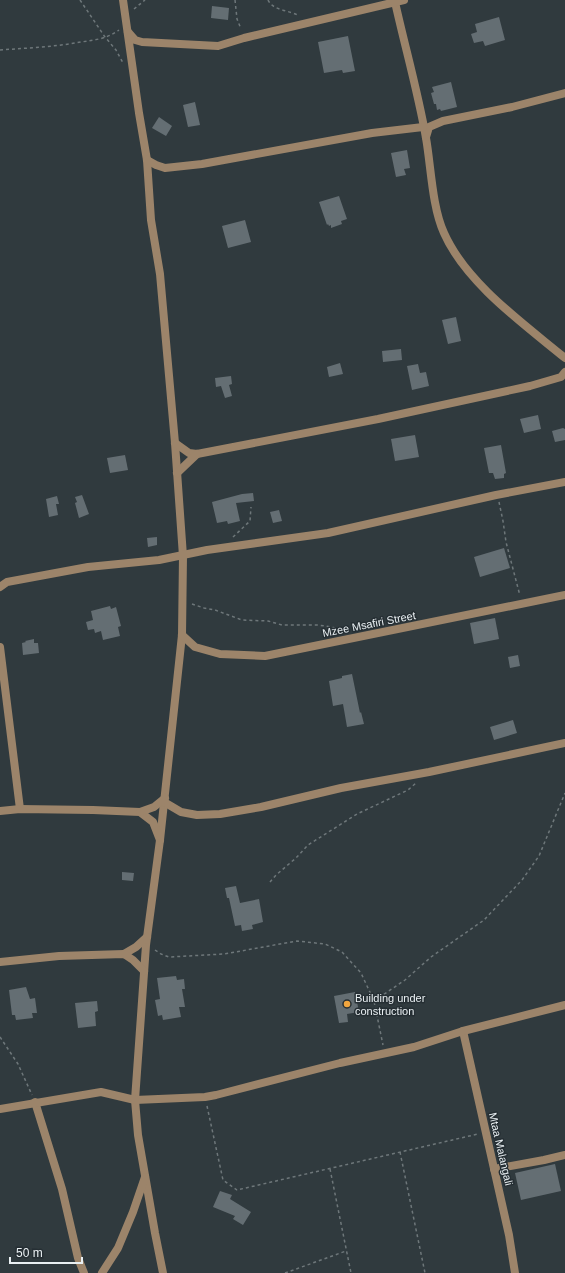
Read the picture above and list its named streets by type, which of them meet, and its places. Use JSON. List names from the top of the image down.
{
  "streets": {
    "street": ["Mzee Msafiri Street", "Mtaa Malangali"]
  },
  "places": ["Building under construction"],
  "scale_bar": "50 m"
}
